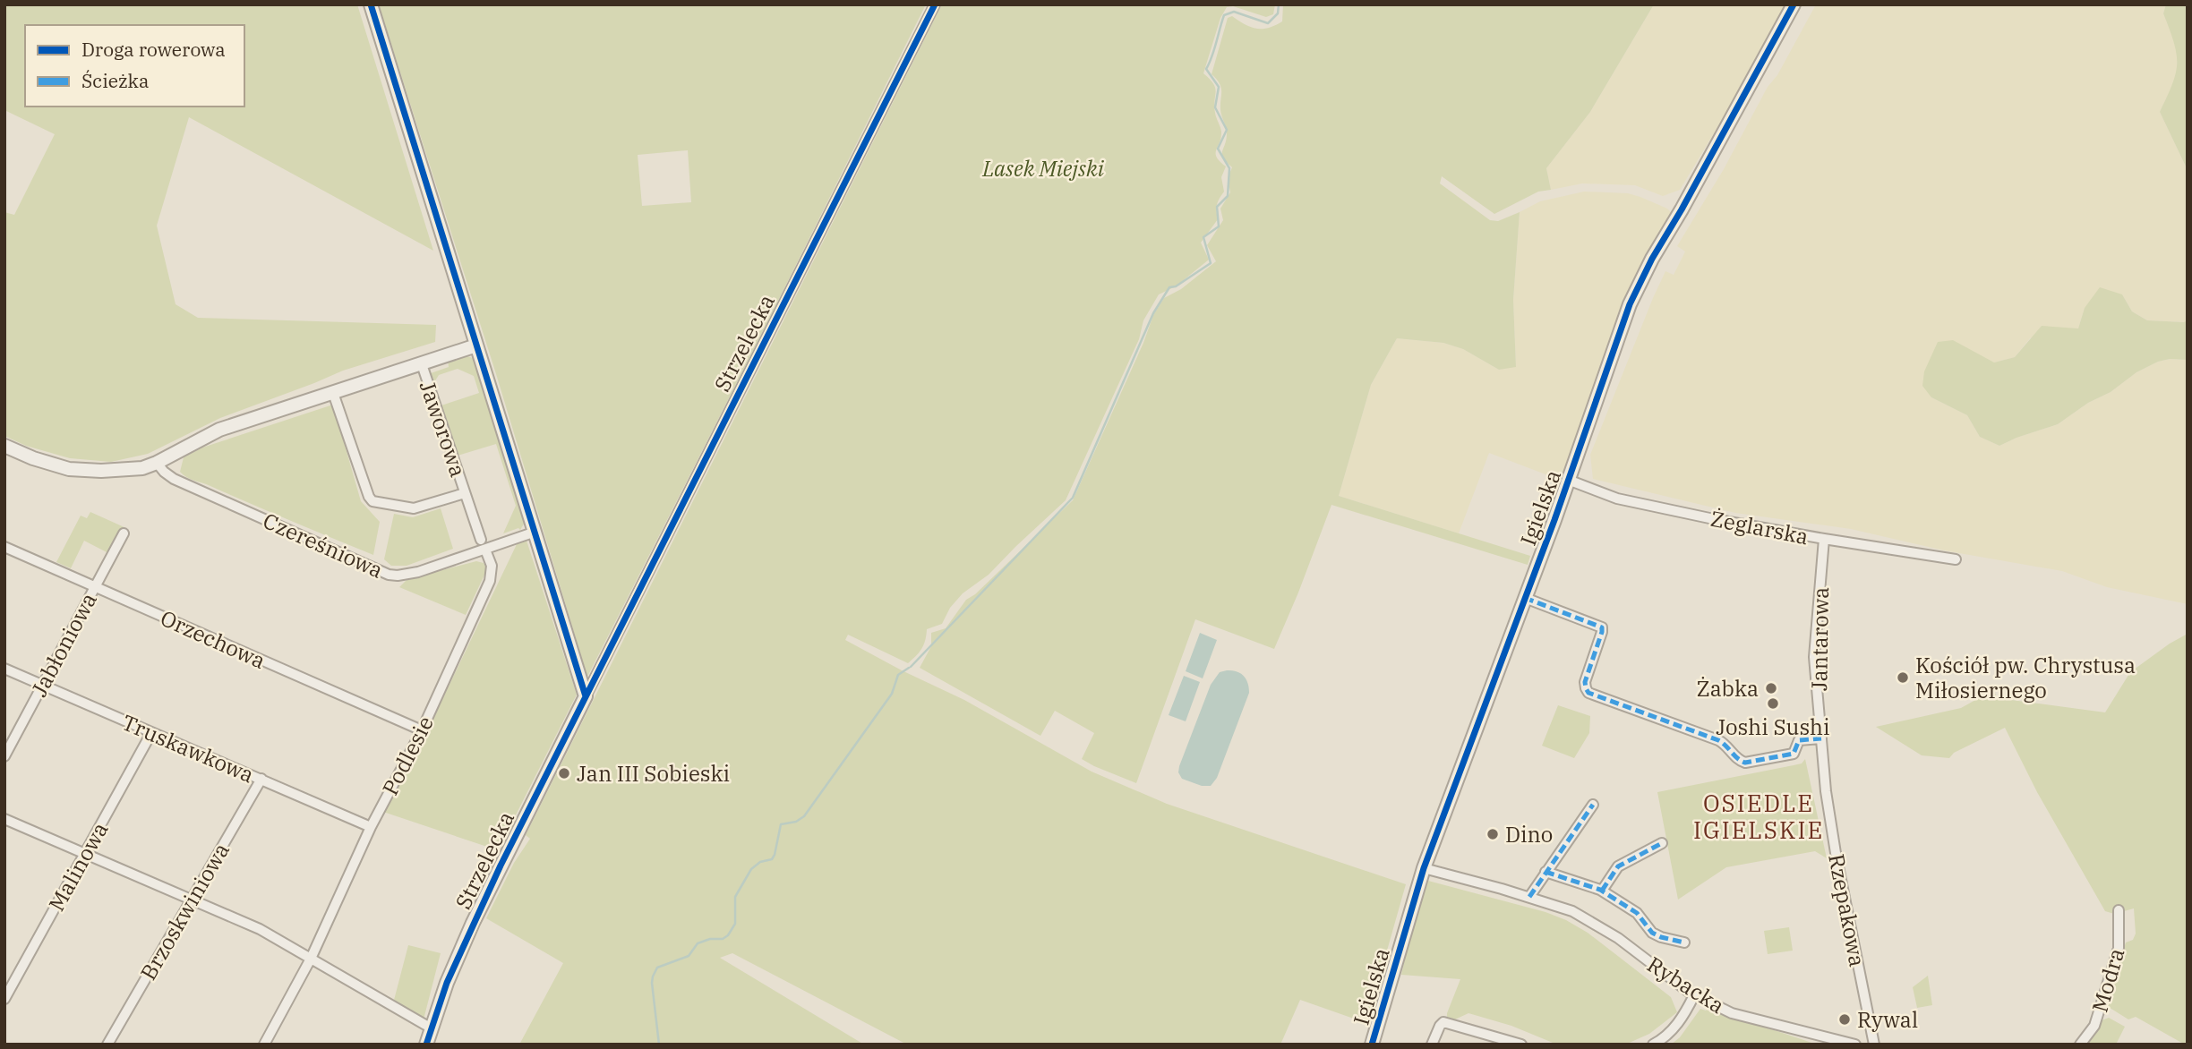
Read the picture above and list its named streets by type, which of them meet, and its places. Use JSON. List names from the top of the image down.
{
  "streets": {
    "street": [
      "Strzelecka",
      "Jaworowa",
      "Igielska",
      "Żeglarska",
      "Czereśniowa",
      "Orzechowa",
      "Jantarowa",
      "Jabłoniowa",
      "Truskawkowa",
      "Podlesie",
      "Malinowa",
      "Rzepakowa",
      "Brzoskwiniowa",
      "Modra",
      "Rybacka"
    ]
  },
  "crossings": [
    ["Jaworowa", "Czereśniowa"],
    ["Jaworowa", "Podlesie"],
    ["Igielska", "Żeglarska"],
    ["Igielska", "Rybacka"],
    ["Żeglarska", "Jantarowa"],
    ["Czereśniowa", "Podlesie"],
    ["Orzechowa", "Jabłoniowa"],
    ["Orzechowa", "Podlesie"],
    ["Jantarowa", "Rzepakowa"],
    ["Jabłoniowa", "Truskawkowa"],
    ["Truskawkowa", "Podlesie"],
    ["Truskawkowa", "Malinowa"],
    ["Truskawkowa", "Brzoskwiniowa"]
  ],
  "districts": ["OSIEDLE IGIELSKIE"],
  "parks": ["Lasek Miejski"],
  "places": [
    "Kościół pw. Chrystusa Miłosiernego",
    "Żabka",
    "Joshi Sushi",
    "Jan III Sobieski",
    "Dino",
    "Rywal"
  ],
  "legend": ["Droga rowerowa", "Ścieżka"]
}
